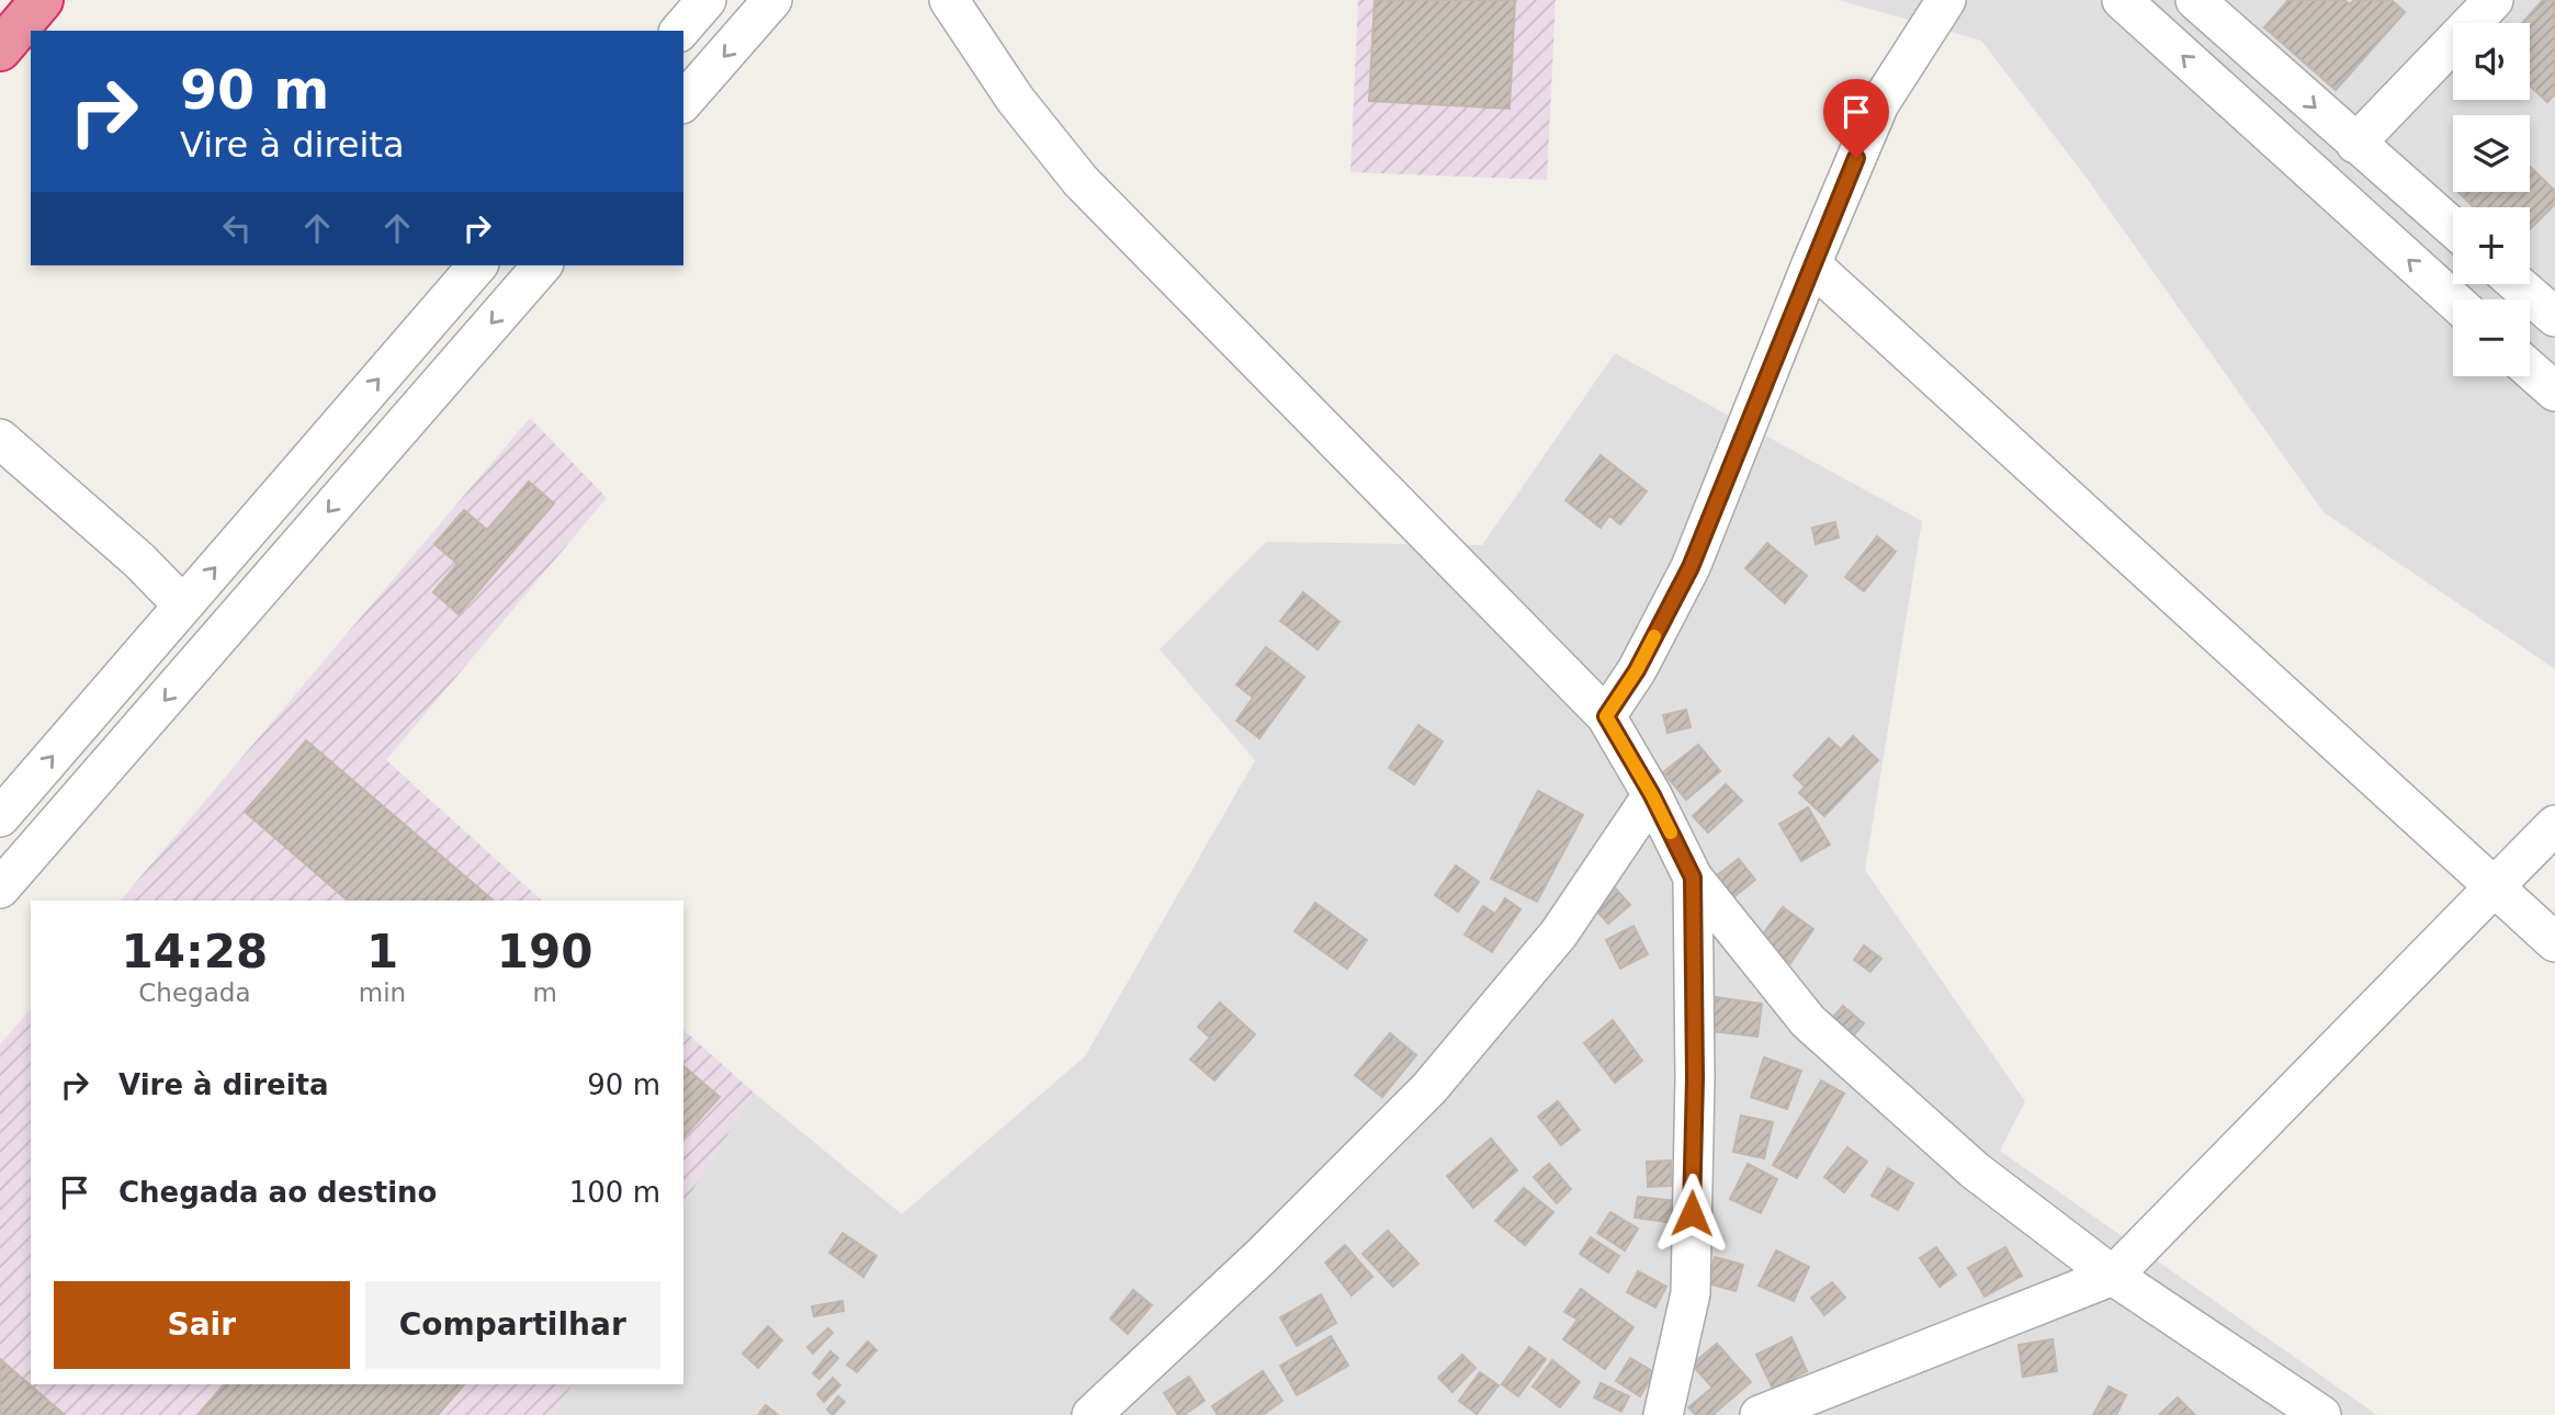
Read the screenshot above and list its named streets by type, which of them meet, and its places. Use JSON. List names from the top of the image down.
{
  "page": {
    "map_buttons": ["+", "−"],
    "turn": ["90 m", "Vire à direita"],
    "eta": [
      "14:28",
      "Chegada",
      "1",
      "min",
      "190",
      "m"
    ],
    "list": [
      {
        "name": "Vire à direita",
        "value": "90 m"
      },
      {
        "name": "Chegada ao destino",
        "value": "100 m"
      }
    ],
    "buttons": ["Sair", "Compartilhar"]
  }
}
